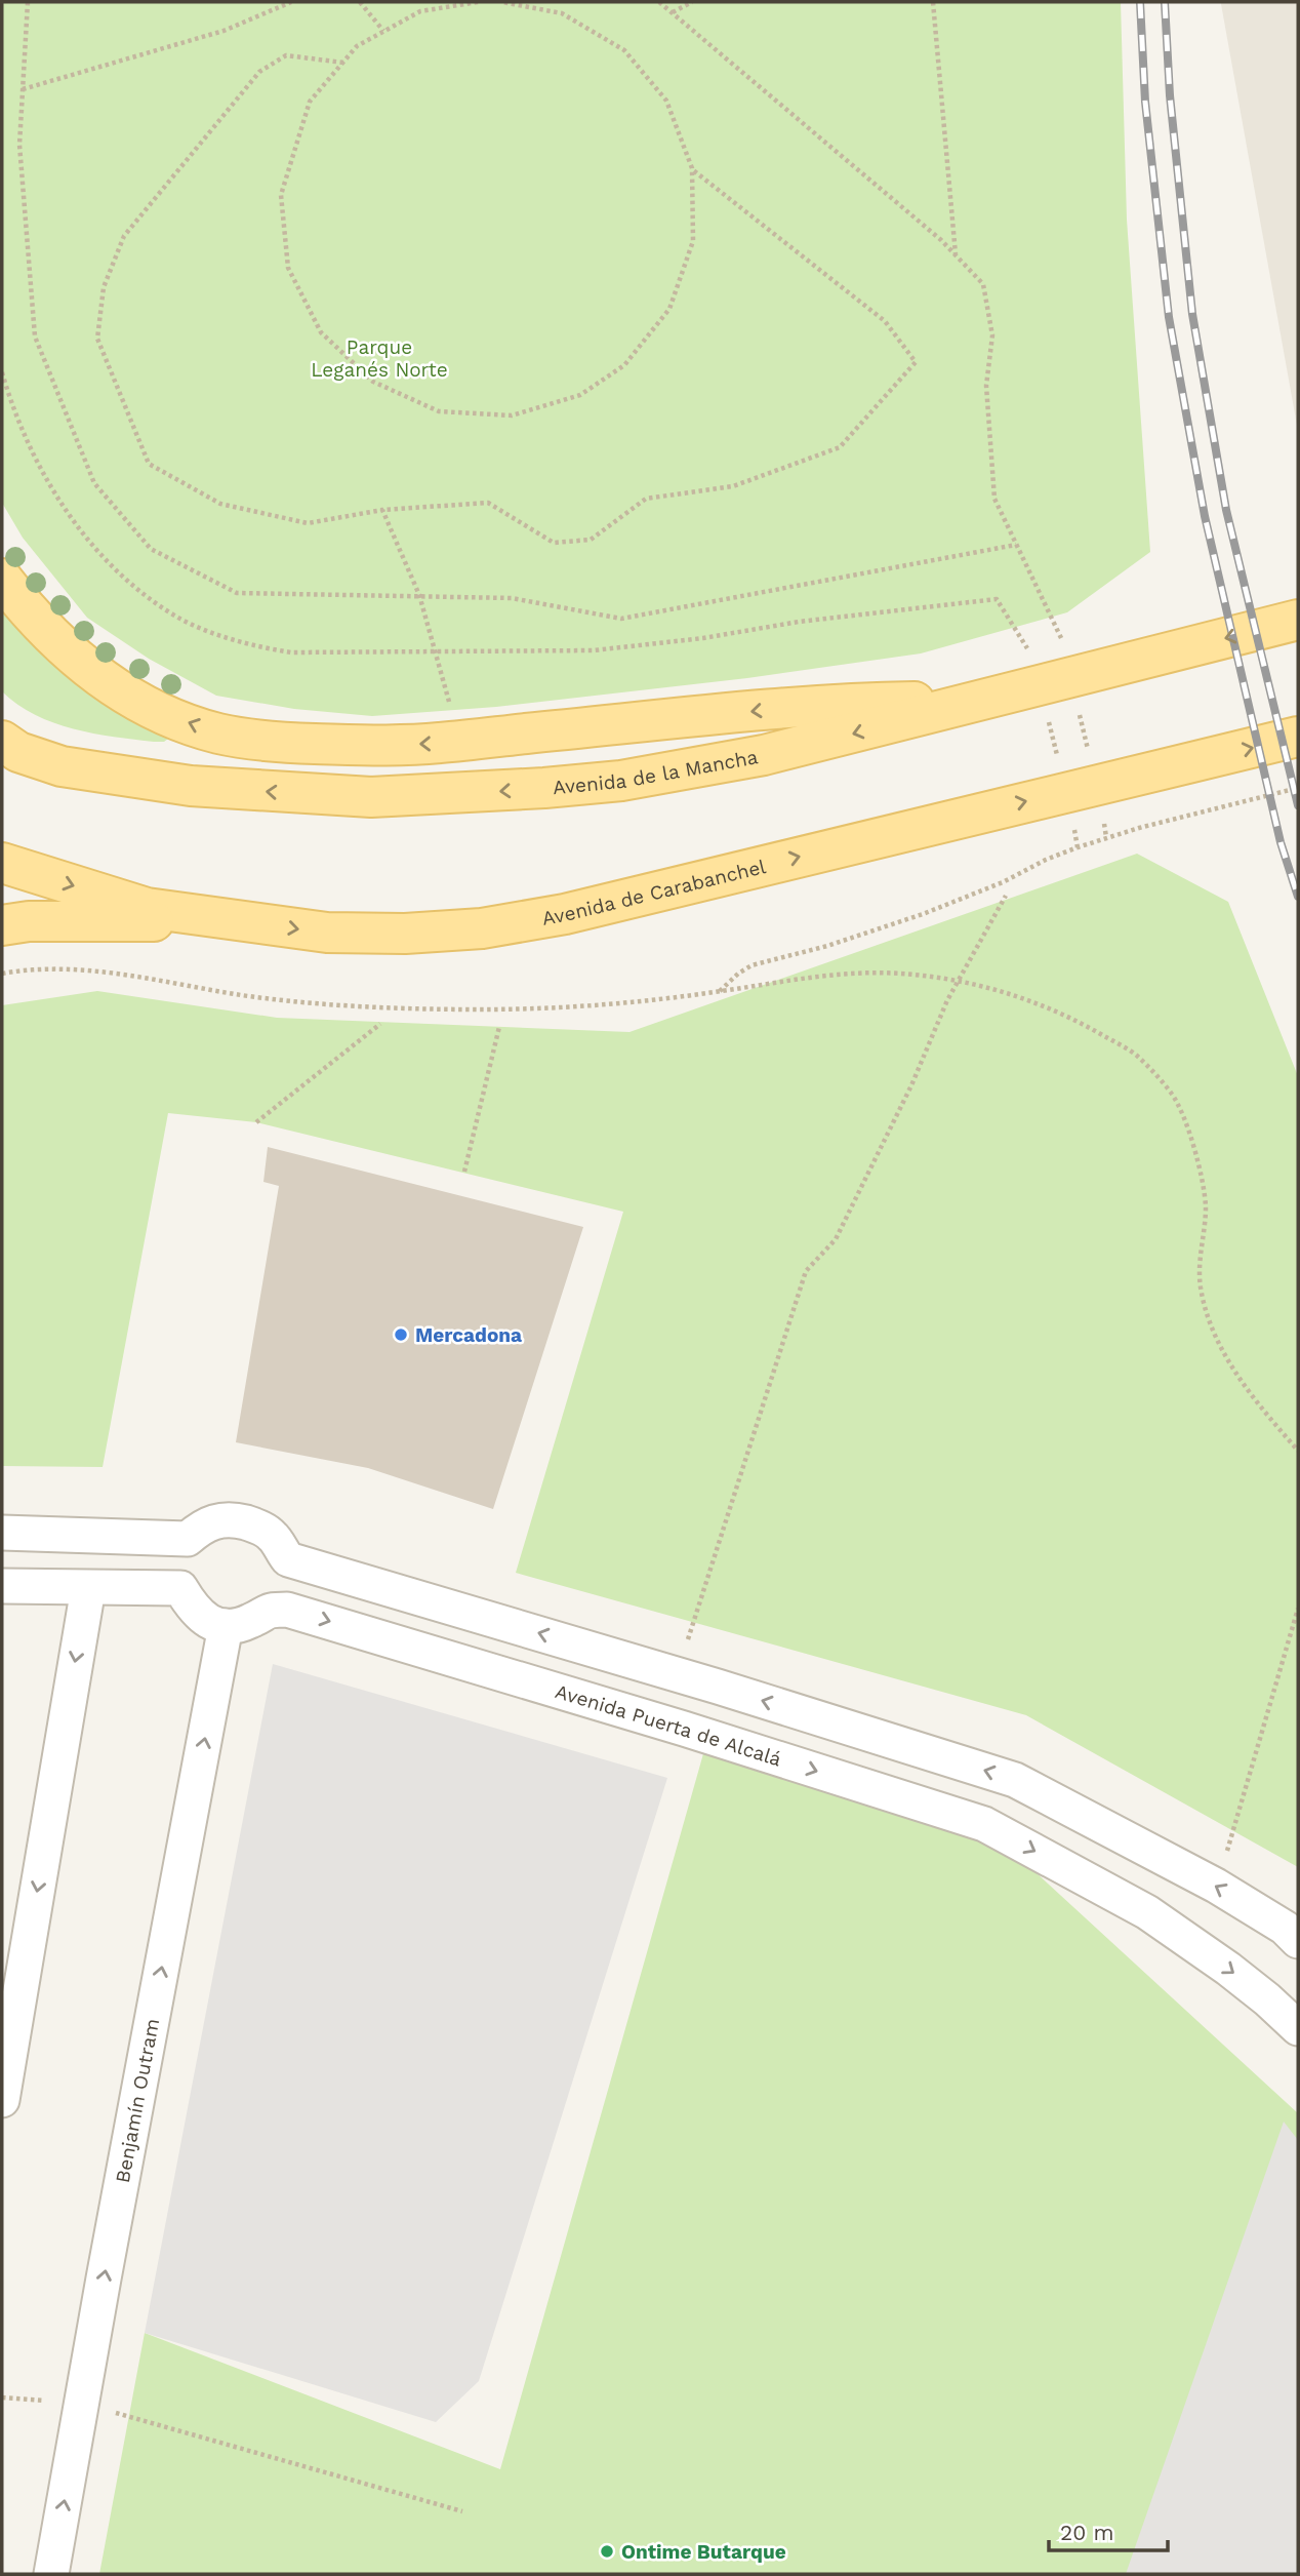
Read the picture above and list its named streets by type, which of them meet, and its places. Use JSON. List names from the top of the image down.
{
  "streets": {
    "main road": ["Avenida de la Mancha", "Avenida de Carabanchel"],
    "street": ["Avenida Puerta de Alcalá", "Benjamín Outram"]
  },
  "crossings": [
    ["Avenida Puerta de Alcalá", "Benjamín Outram"]
  ],
  "parks": ["Parque Leganés Norte"],
  "places": ["Mercadona", "Ontime Butarque"],
  "scale_bar": "20 m"
}
